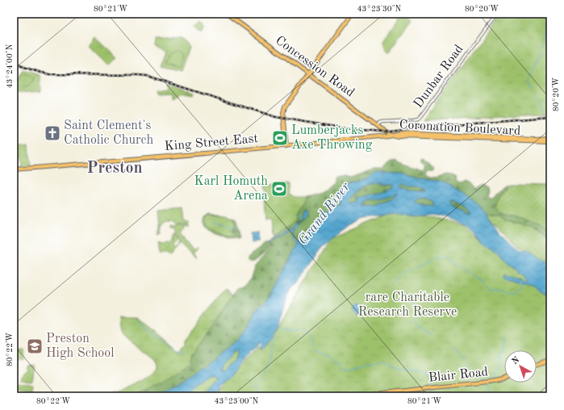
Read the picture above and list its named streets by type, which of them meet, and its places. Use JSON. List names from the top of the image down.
{
  "streets": {
    "main road": [
      "Concession Road",
      "Coronation Boulevard",
      "King Street East",
      "Blair Road"
    ],
    "street": ["Dunbar Road"]
  },
  "crossings": [
    ["Concession Road", "Dunbar Road"],
    ["Concession Road", "Coronation Boulevard"],
    ["Concession Road", "King Street East"],
    ["Coronation Boulevard", "King Street East"]
  ],
  "districts": ["Preston"],
  "water": ["Grand River"],
  "parks": ["rare Charitable Research Reserve"],
  "places": {
    "church": ["Saint Clement's Catholic Church"],
    "sports": ["Lumberjacks Axe Throwing", "Karl Homuth Arena"],
    "school or university": ["Preston High School"]
  },
  "north": "top left",
  "coordinates": [
    "80°21'W",
    "43°23'30\"N",
    "80°20'W",
    "43°24'00\"N",
    "80°22'W",
    "43°23'00\"N"
  ]
}
